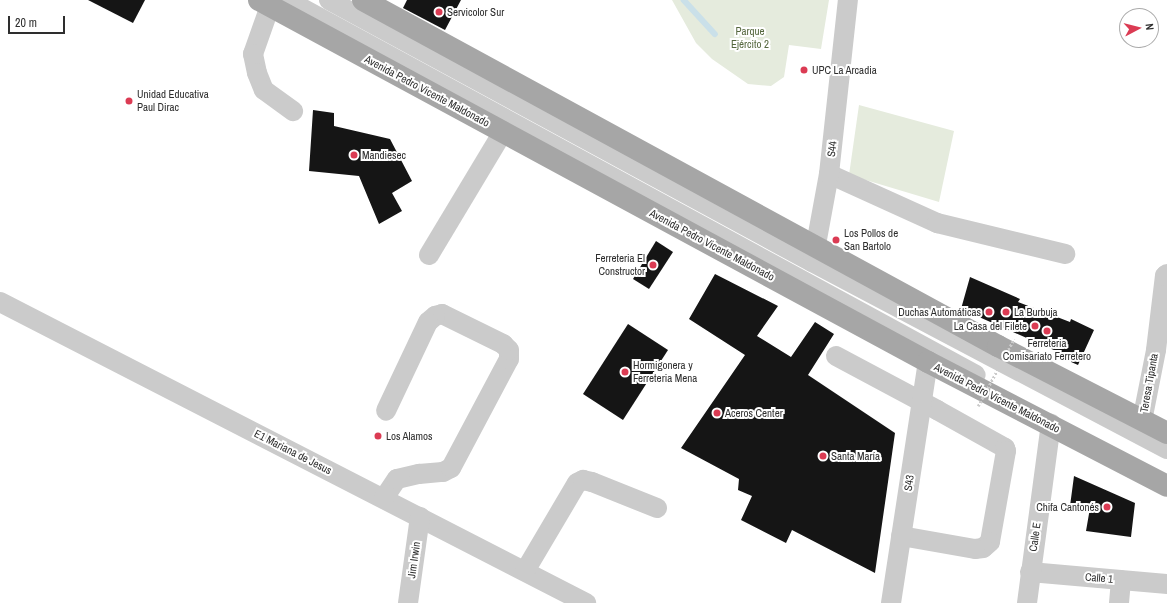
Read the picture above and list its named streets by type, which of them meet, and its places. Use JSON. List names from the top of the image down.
{
  "streets": {
    "main road": ["Avenida Pedro Vicente Maldonado"],
    "street": [
      "S44",
      "Teresa Tipanta",
      "E1 Mariana de Jesus",
      "S43",
      "Calle E",
      "Jim Irwin",
      "Calle 1"
    ]
  },
  "crossings": [
    ["Avenida Pedro Vicente Maldonado", "S44"],
    ["Avenida Pedro Vicente Maldonado", "S43"],
    ["Avenida Pedro Vicente Maldonado", "Calle E"],
    ["E1 Mariana de Jesus", "Jim Irwin"],
    ["Calle E", "Calle 1"]
  ],
  "parks": ["Parque Ejército 2"],
  "places": [
    "Servicolor Sur",
    "UPC La Arcadia",
    "Unidad Educativa Paul Dirac",
    "Mandiesec",
    "Los Pollos de San Bartolo",
    "Ferreteria El Constructor",
    "Duchas Automáticas",
    "La Burbuja",
    "La Casa del Filete",
    "Ferreteria Comisariato Ferretero",
    "Hormigonera y Ferreteria Mena",
    "Aceros Center",
    "Los Alamos",
    "Santa María",
    "Chifa Cantonés"
  ],
  "scale_bar": "20 m",
  "north": "right"
}
